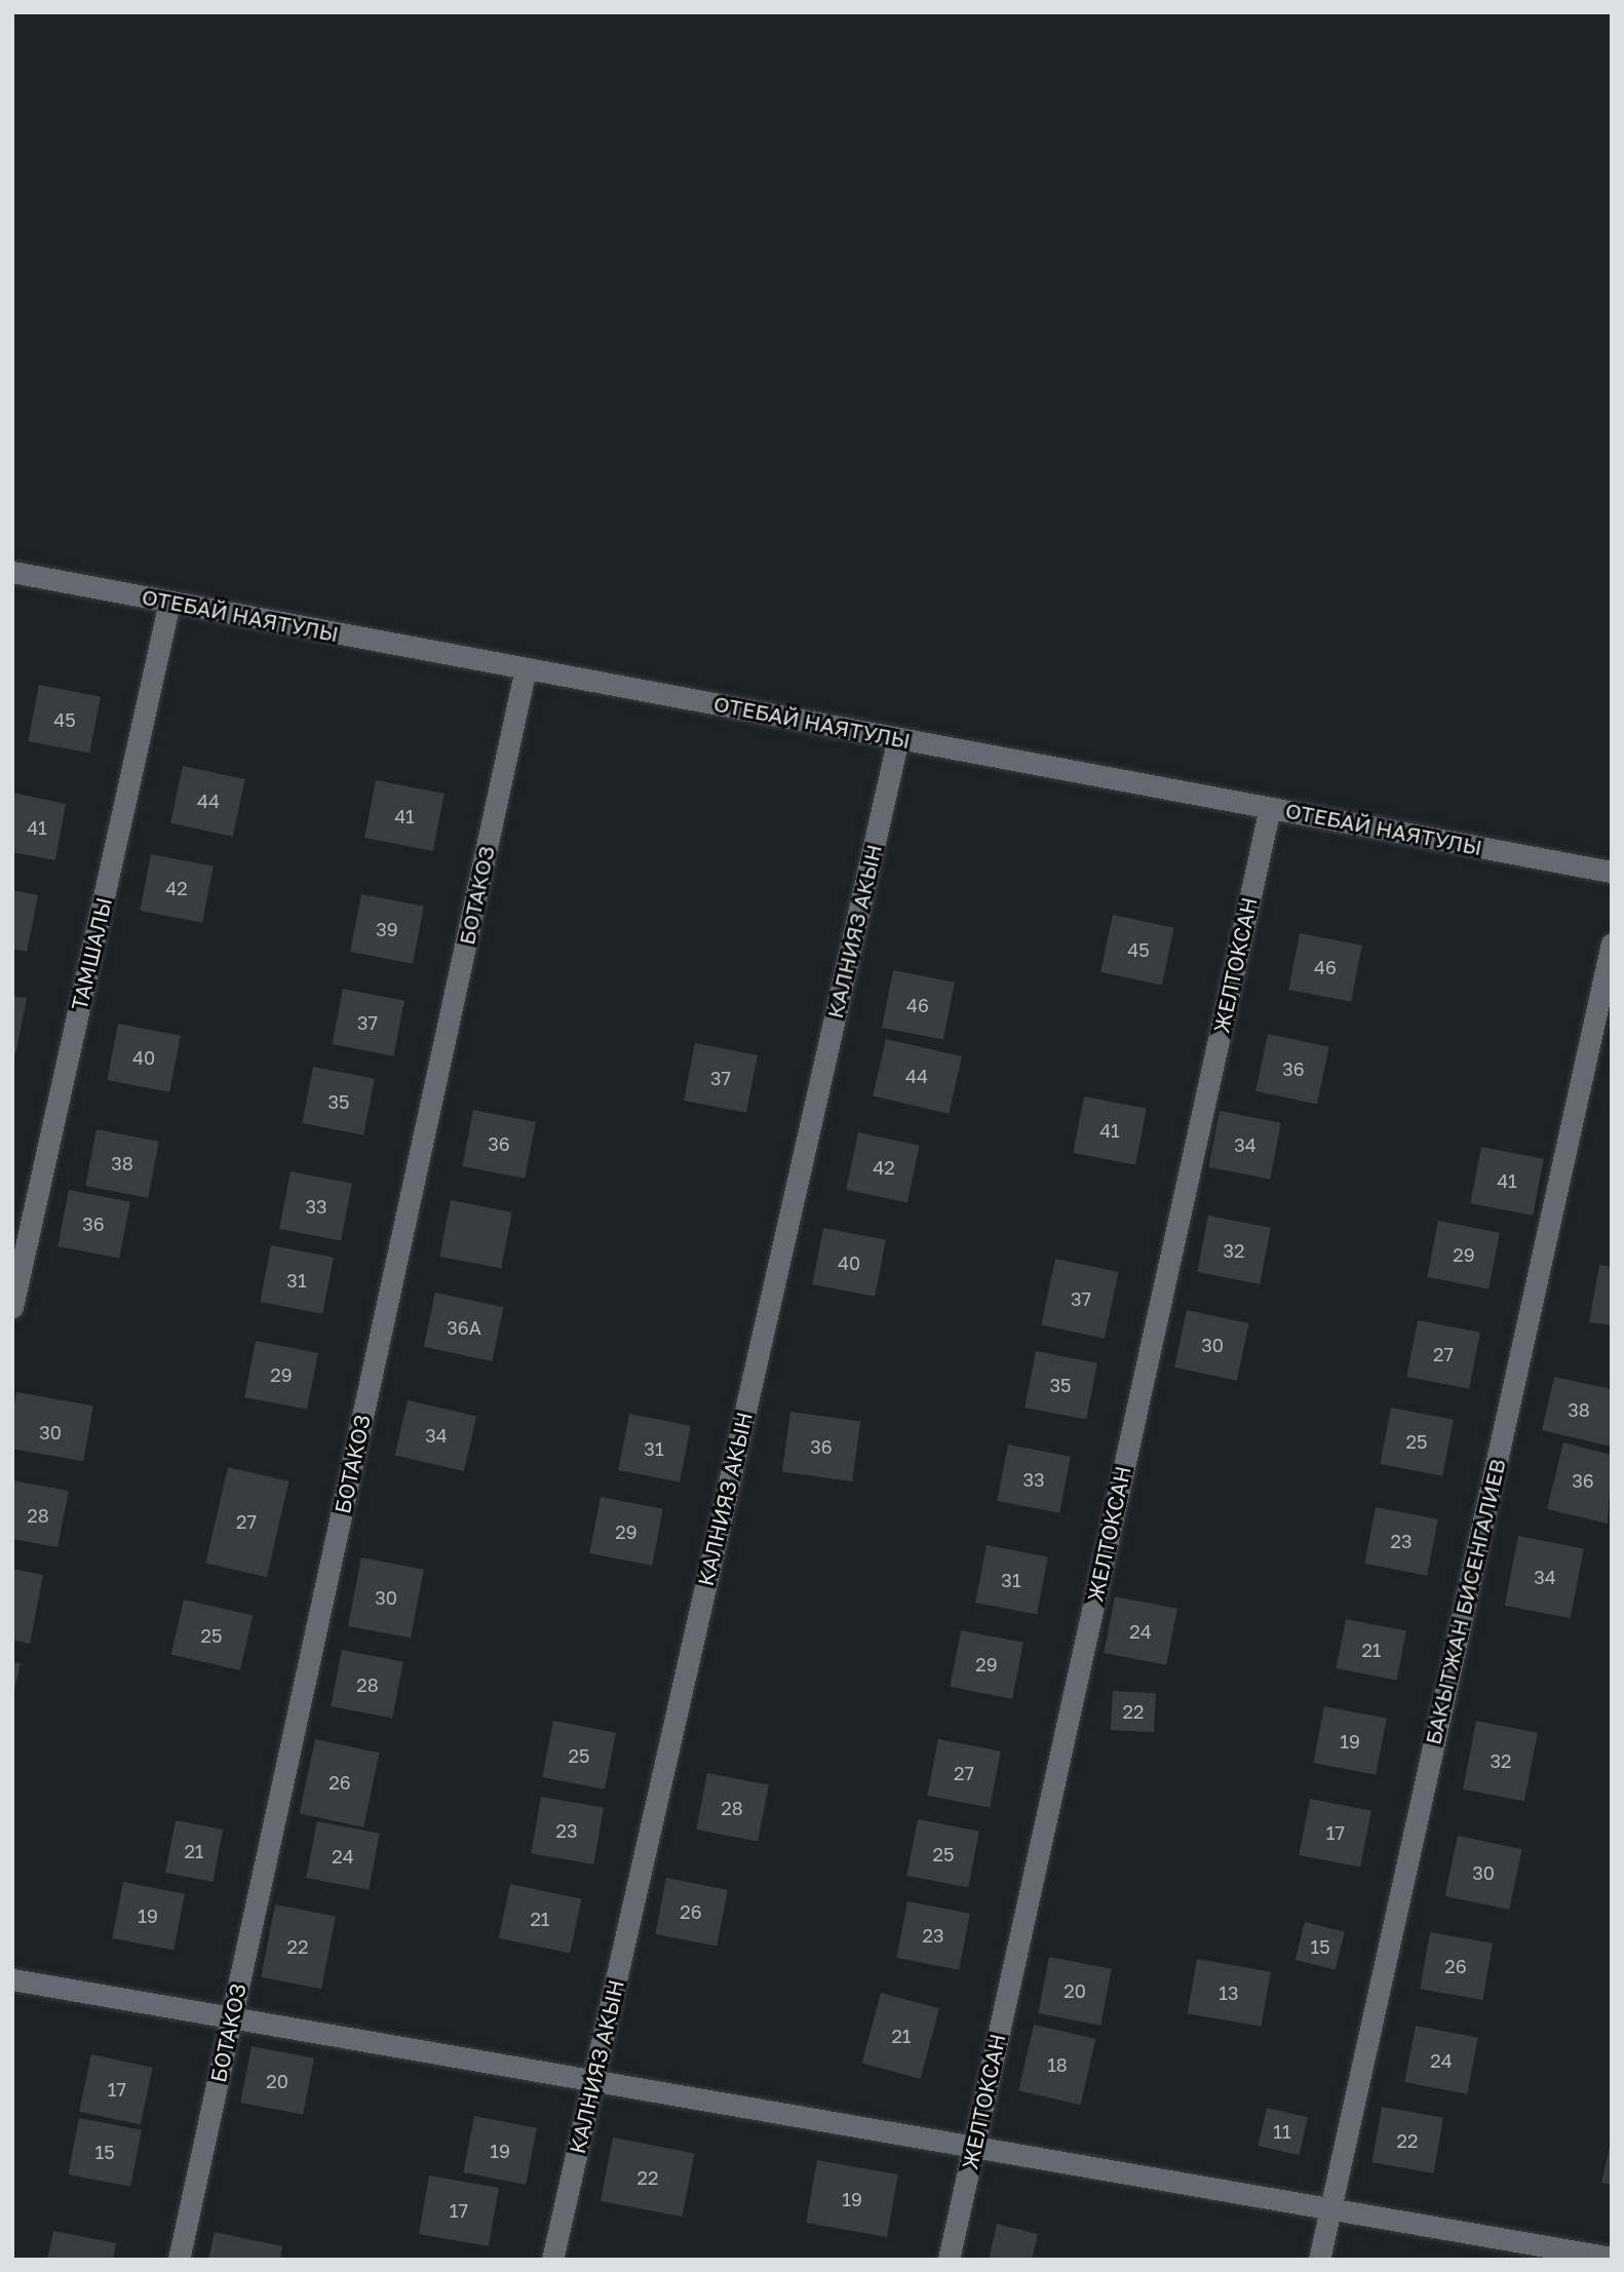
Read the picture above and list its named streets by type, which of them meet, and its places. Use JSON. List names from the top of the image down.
{
  "streets": {
    "street": [
      "ОТЕБАЙ НАЯТУЛЫ",
      "БОТАКОЗ",
      "КАЛНИЯЗ АКЫН",
      "ТАМШАЛЫ",
      "ЖЕЛТОКСАН",
      "БАКЫТЖАН БИСЕНГАЛИЕВ"
    ]
  },
  "crossings": [
    ["ОТЕБАЙ НАЯТУЛЫ", "БОТАКОЗ"],
    ["ОТЕБАЙ НАЯТУЛЫ", "КАЛНИЯЗ АКЫН"],
    ["ОТЕБАЙ НАЯТУЛЫ", "ТАМШАЛЫ"],
    ["ОТЕБАЙ НАЯТУЛЫ", "ЖЕЛТОКСАН"]
  ],
  "house_numbers": [
    "45",
    "44",
    "41",
    "41",
    "42",
    "39",
    "45",
    "46",
    "46",
    "37",
    "40",
    "36",
    "44",
    "37",
    "35",
    "41",
    "36",
    "34",
    "38",
    "42",
    "41",
    "33",
    "36",
    "32",
    "29",
    "40",
    "31",
    "37",
    "36А",
    "30",
    "27",
    "29",
    "35",
    "38",
    "30",
    "34",
    "25",
    "36",
    "31",
    "33",
    "36",
    "28",
    "27",
    "29",
    "23",
    "34",
    "31",
    "30",
    "24",
    "25",
    "21",
    "29",
    "28",
    "22",
    "19",
    "25",
    "32",
    "27",
    "26",
    "28",
    "23",
    "17",
    "21",
    "25",
    "24",
    "30",
    "26",
    "19",
    "21",
    "23",
    "22",
    "15",
    "26",
    "20",
    "13",
    "21",
    "24",
    "18",
    "20",
    "17",
    "11",
    "22",
    "19",
    "15",
    "22",
    "19",
    "17"
  ]
}
